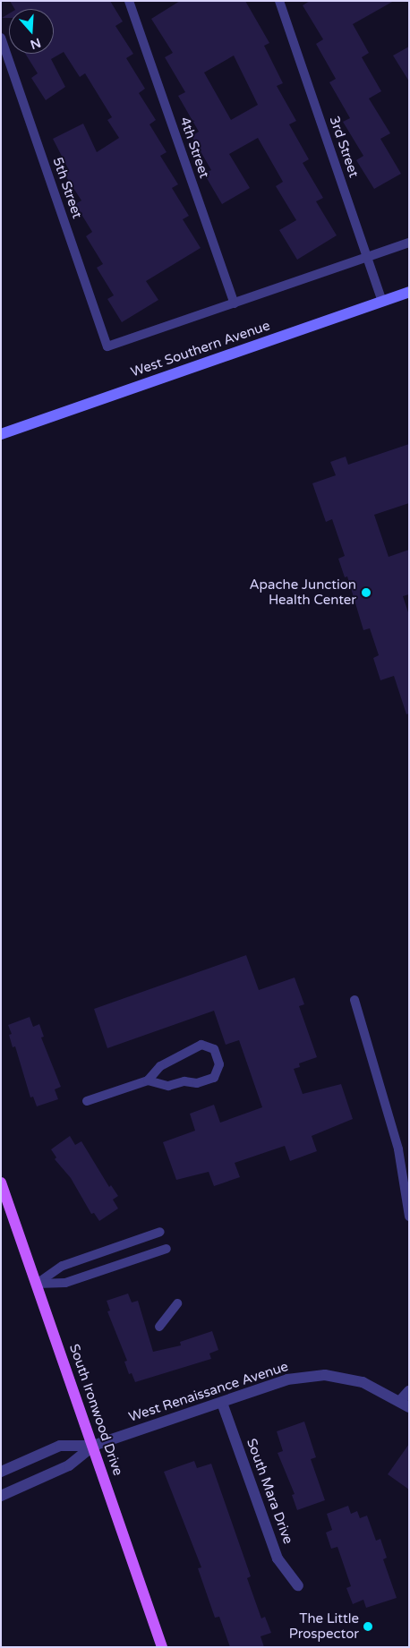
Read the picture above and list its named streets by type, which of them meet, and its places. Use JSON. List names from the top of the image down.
{
  "streets": {
    "main road": ["West Southern Avenue", "South Ironwood Drive"],
    "street": ["West Renaissance Avenue", "South Mara Drive"],
    "lane": ["3rd Street", "4th Street", "5th Street"]
  },
  "crossings": [
    ["3rd Street", "West Southern Avenue"],
    ["4th Street", "5th Street"],
    ["West Renaissance Avenue", "South Ironwood Drive"],
    ["West Renaissance Avenue", "South Mara Drive"]
  ],
  "places": ["Apache Junction Health Center", "The Little Prospector"],
  "north": "bottom"
}
